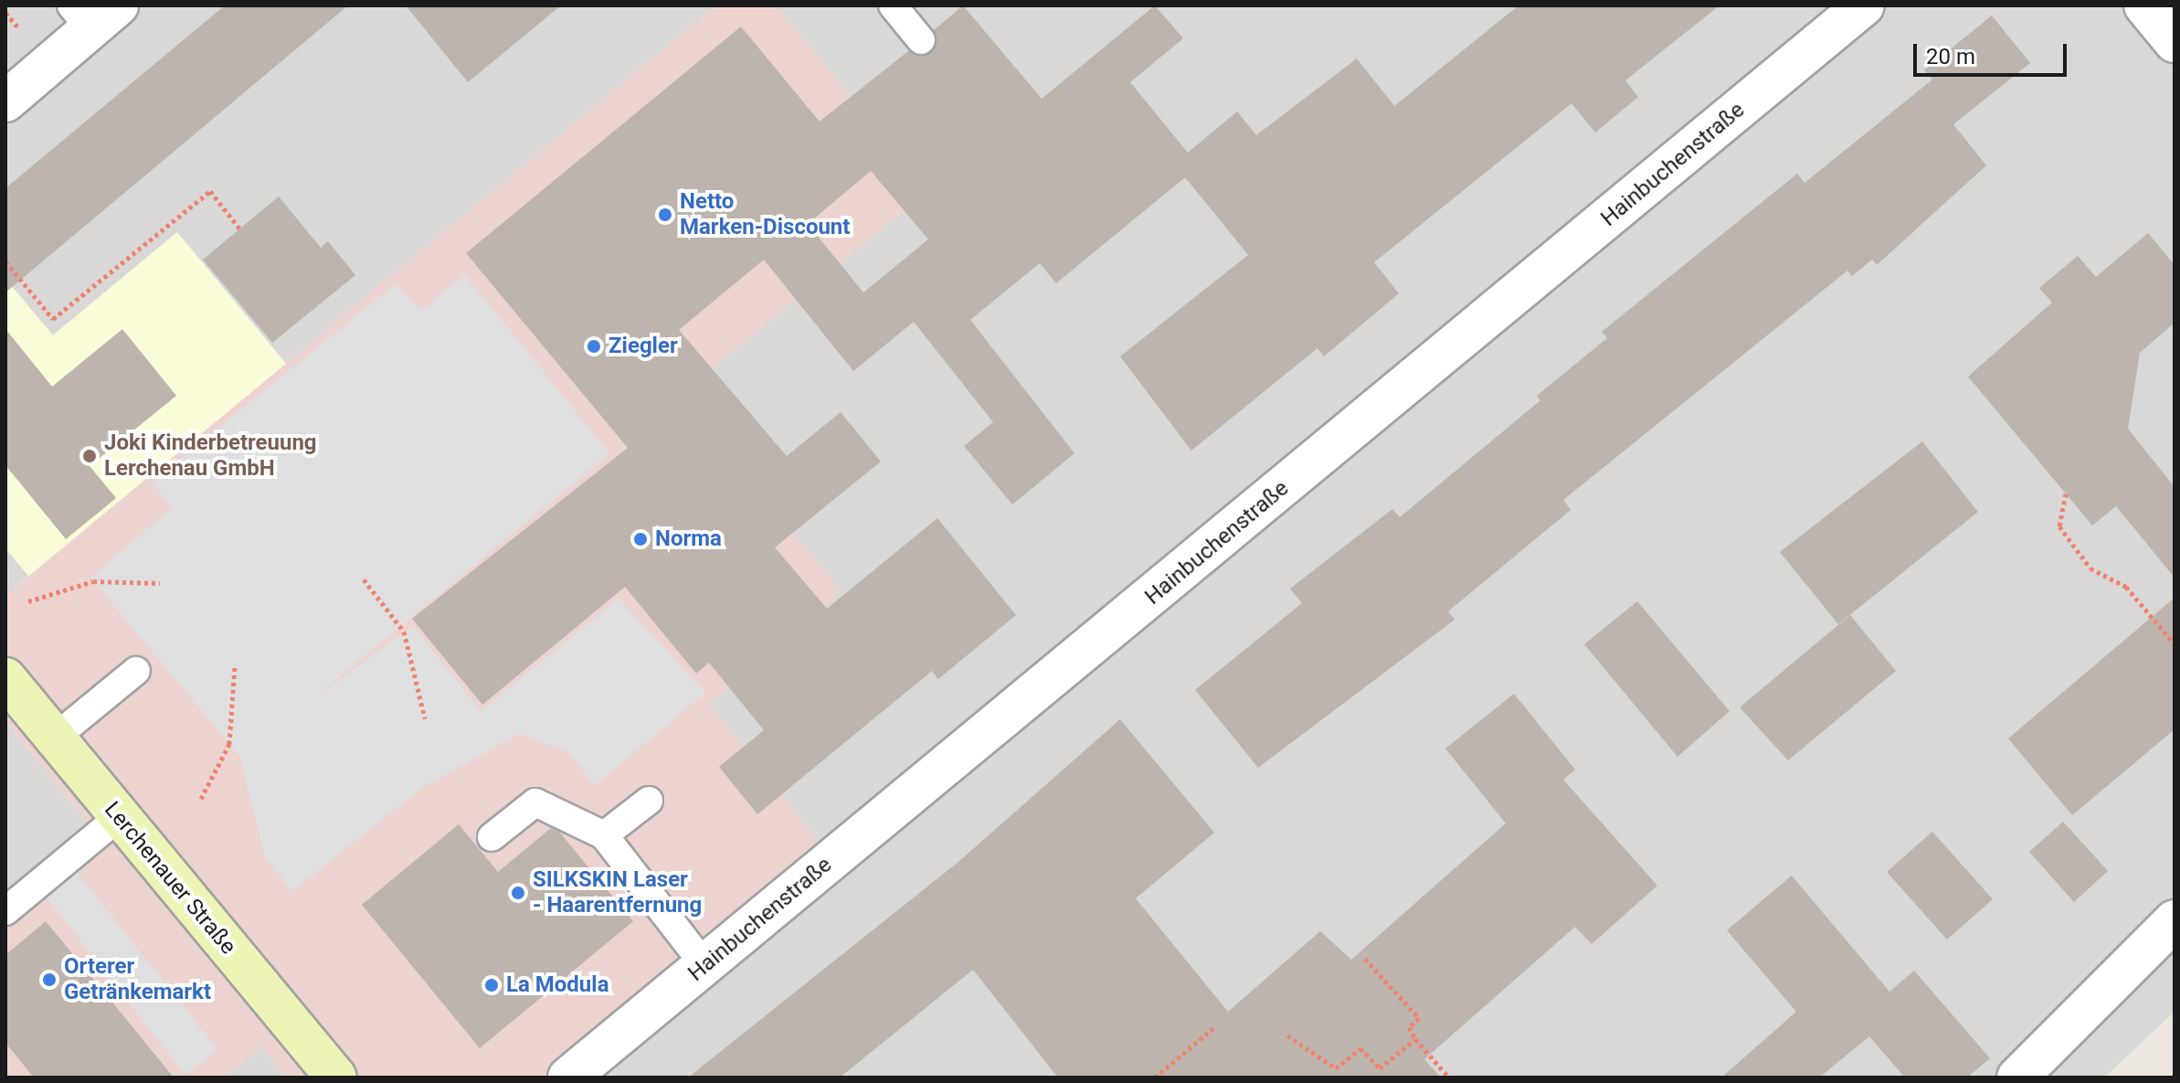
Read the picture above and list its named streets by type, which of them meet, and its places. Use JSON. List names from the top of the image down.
{
  "streets": {
    "main road": ["Lerchenauer Straße"],
    "street": ["Hainbuchenstraße"]
  },
  "places": [
    "Netto Marken-Discount",
    "Ziegler",
    "Joki Kinderbetreuung Lerchenau GmbH",
    "Norma",
    "SILKSKIN Laser - Haarentfernung",
    "Orterer Getränkemarkt",
    "La Modula"
  ],
  "scale_bar": "20 m"
}
